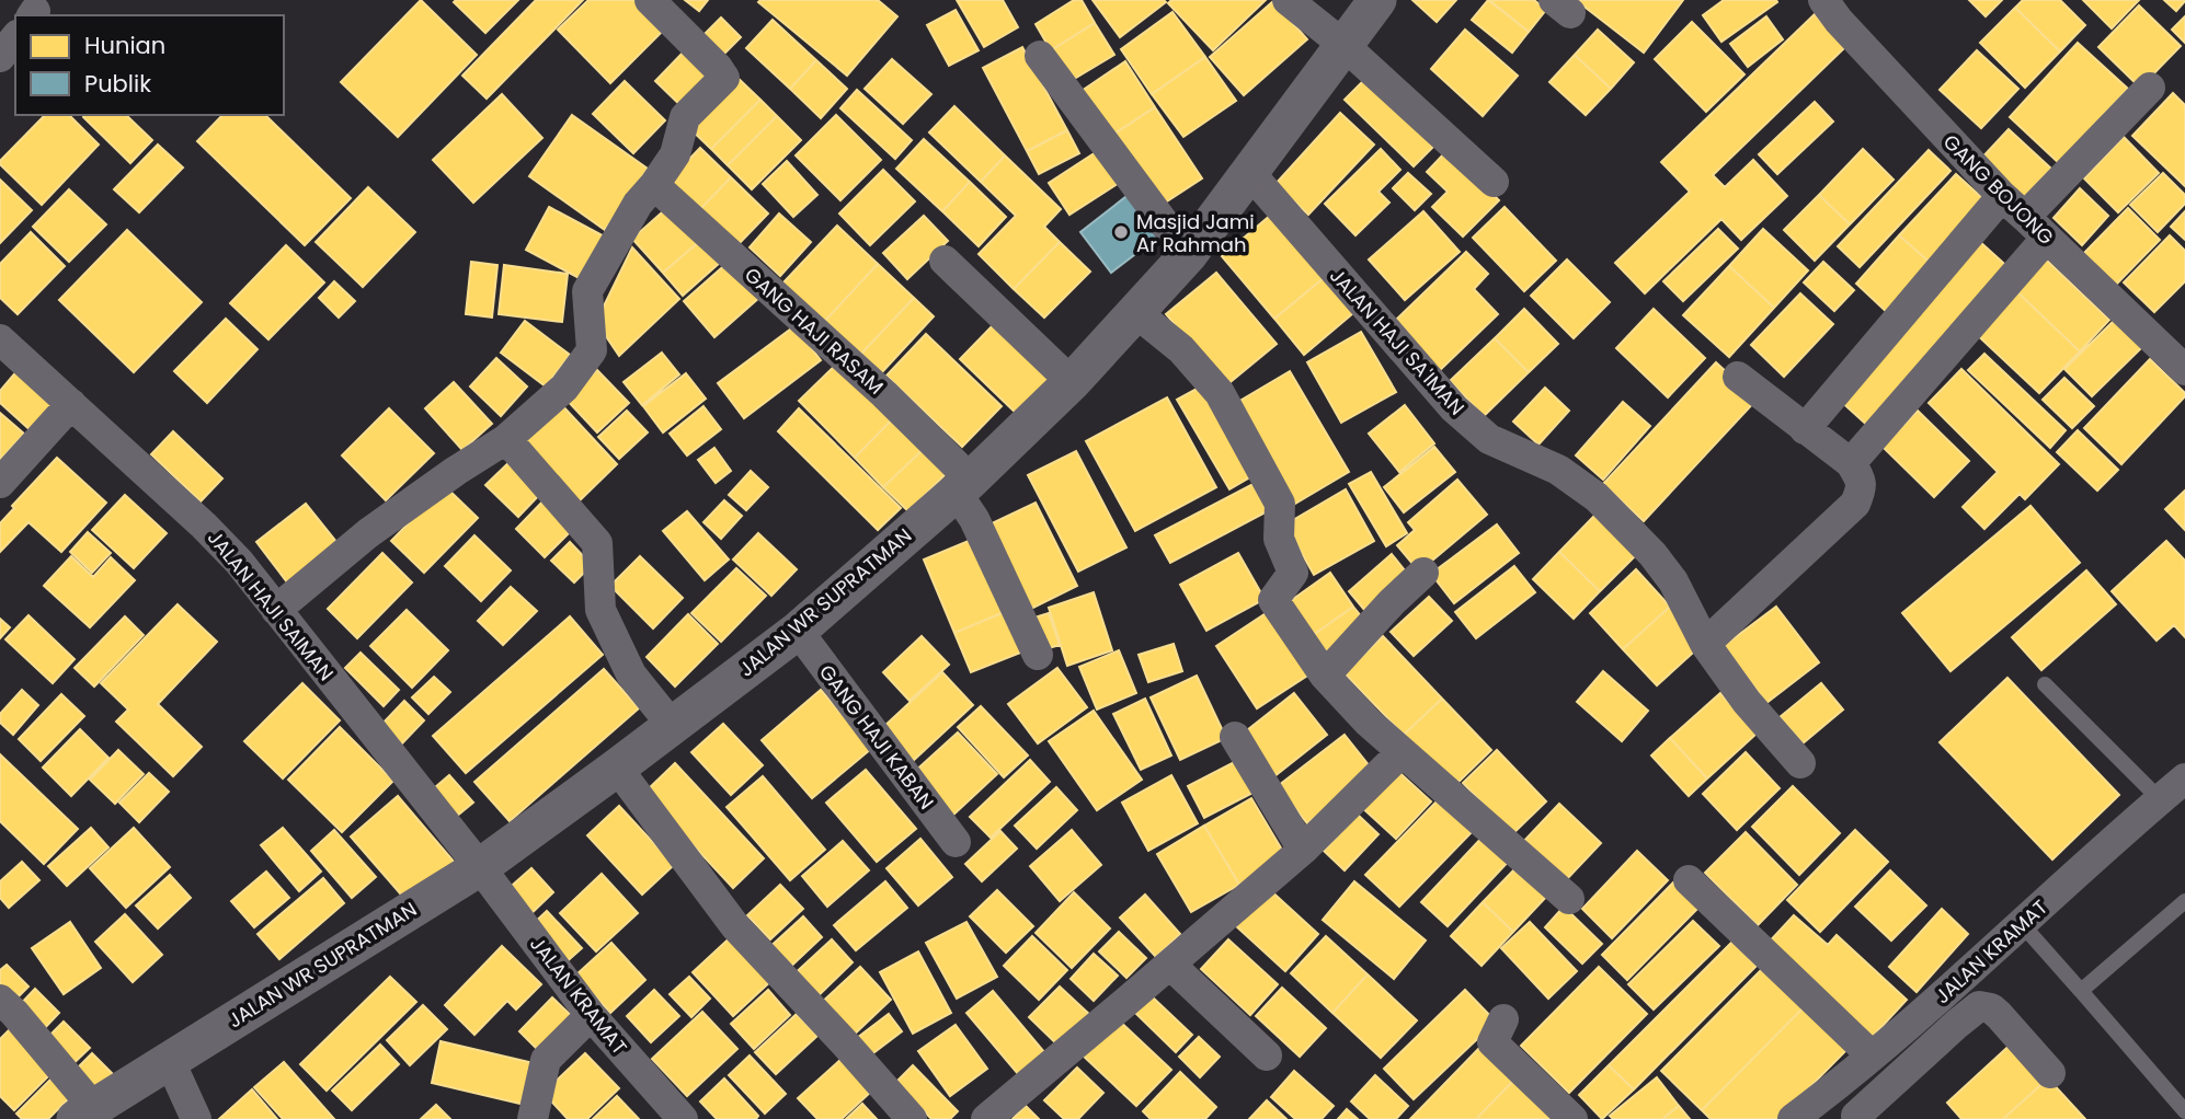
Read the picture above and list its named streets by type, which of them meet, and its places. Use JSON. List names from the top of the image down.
{
  "streets": {
    "street": [
      "GANG BOJONG",
      "GANG HAJI RASAM",
      "JALAN HAJI SA'IMAN",
      "JALAN WR SUPRATMAN",
      "JALAN HAJI SAIMAN",
      "GANG HAJI KABAN",
      "JALAN KRAMAT"
    ]
  },
  "crossings": [
    ["GANG HAJI RASAM", "JALAN WR SUPRATMAN"],
    ["JALAN HAJI SA'IMAN", "JALAN WR SUPRATMAN"],
    ["JALAN WR SUPRATMAN", "JALAN HAJI SAIMAN"],
    ["JALAN WR SUPRATMAN", "GANG HAJI KABAN"],
    ["JALAN WR SUPRATMAN", "JALAN KRAMAT"],
    ["JALAN HAJI SAIMAN", "JALAN KRAMAT"]
  ],
  "places": ["Masjid Jami Ar Rahmah"],
  "legend": ["Hunian", "Publik"]
}
